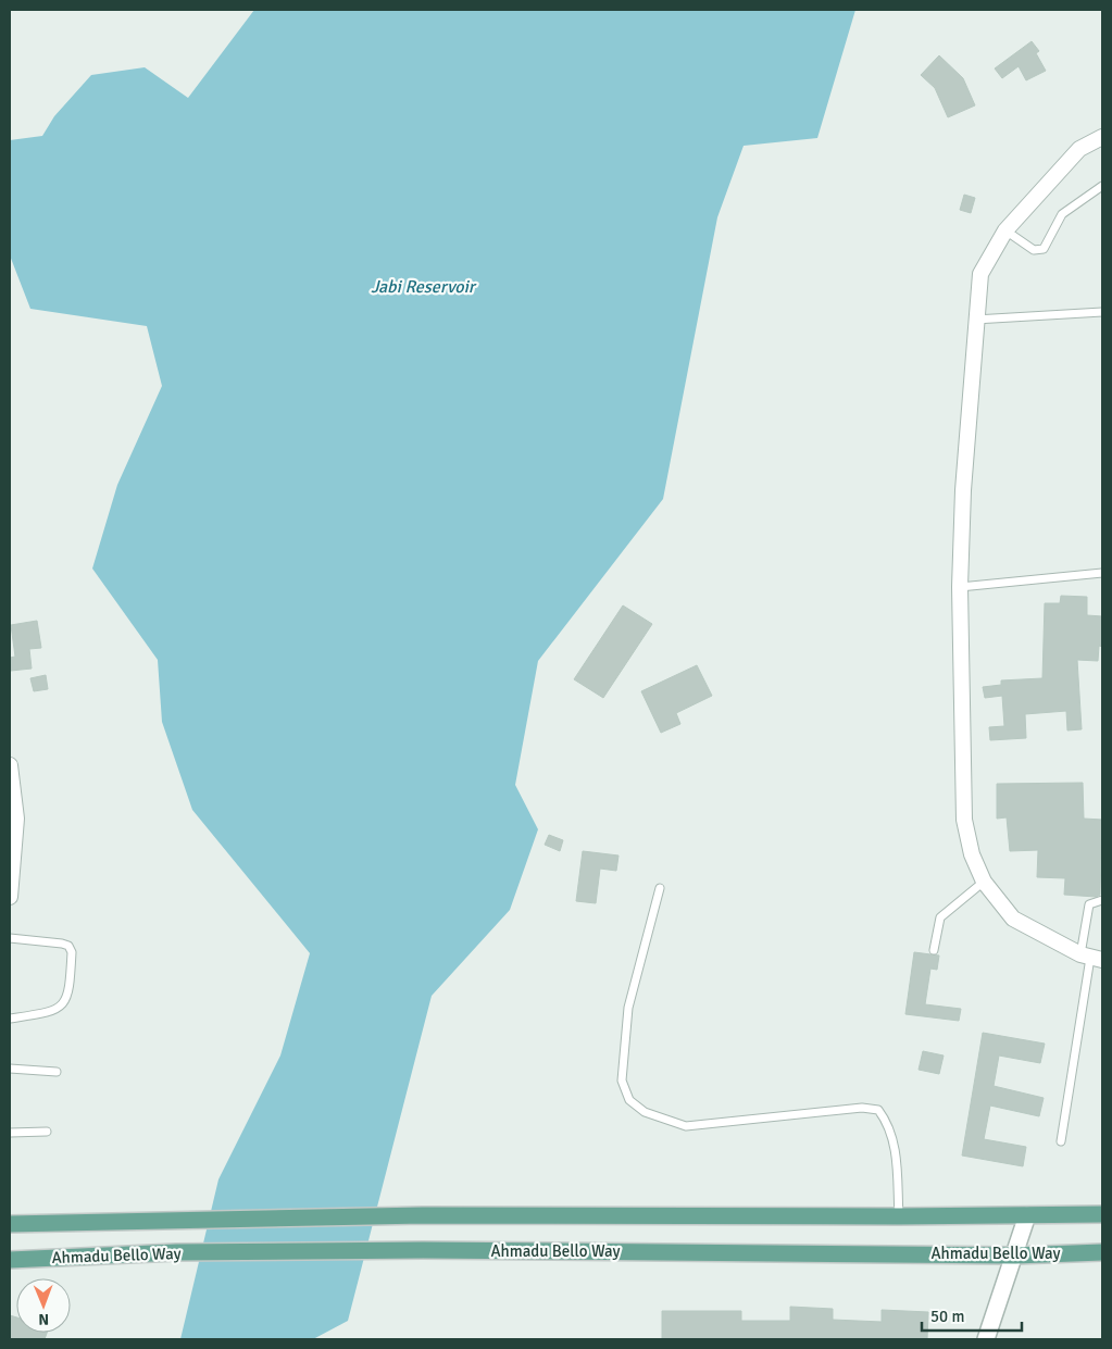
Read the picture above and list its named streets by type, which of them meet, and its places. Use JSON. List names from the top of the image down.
{
  "streets": {
    "main road": ["Ahmadu Bello Way"]
  },
  "water": ["Jabi Reservoir"],
  "scale_bar": "50 m",
  "north": "bottom"
}
